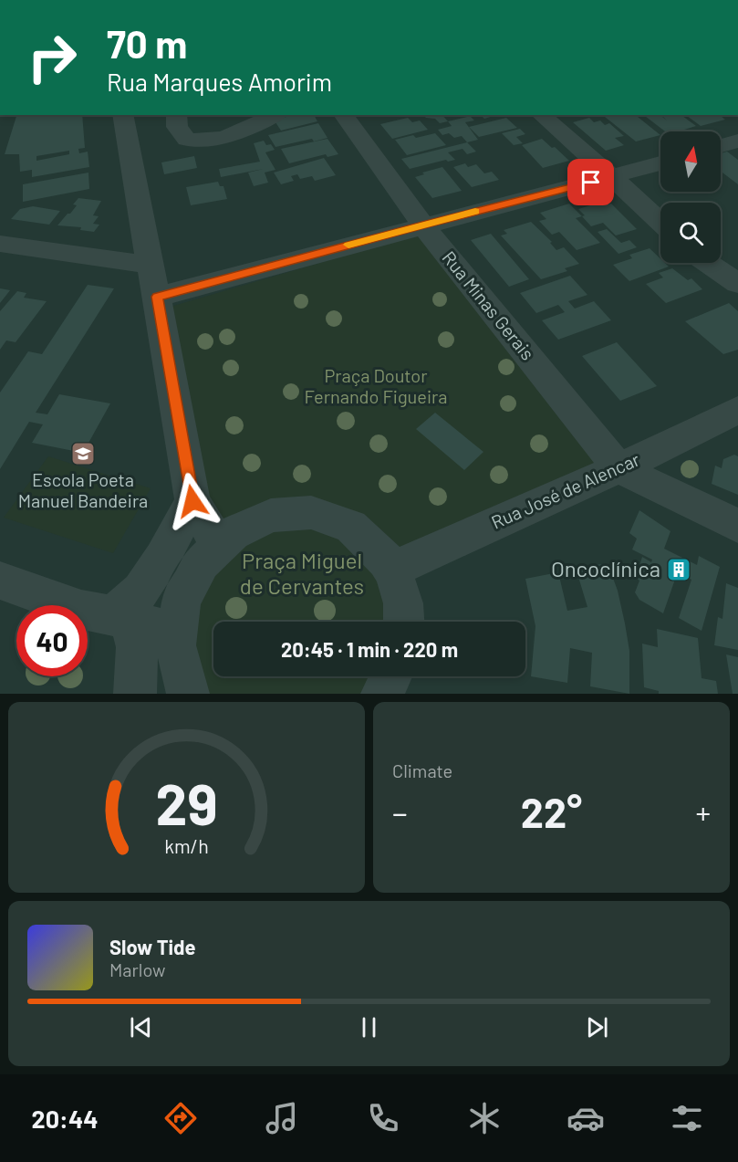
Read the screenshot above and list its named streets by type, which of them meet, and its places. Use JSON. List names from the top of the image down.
{
  "streets": {
    "street": ["Rua Minas Gerais", "Rua José de Alencar"]
  },
  "crossings": [
    ["Rua Minas Gerais", "Rua José de Alencar"]
  ],
  "parks": ["Praça Doutor Fernando Figueira", "Praça Miguel de Cervantes"],
  "places": {
    "school or university": ["Escola Poeta Manuel Bandeira"],
    "building": ["Oncoclínica"]
  },
  "north": "top",
  "page": {
    "turn": ["70 m", "Rua Marques Amorim"],
    "limit": "40",
    "trip": "20:45 · 1 min · 220 m",
    "tile": "Climate",
    "heat": ["−", "22°", "+"],
    "song": ["Slow Tide", "Marlow"],
    "tabs": "20:44",
    "gauge": ["29", "km/h"]
  }
}
